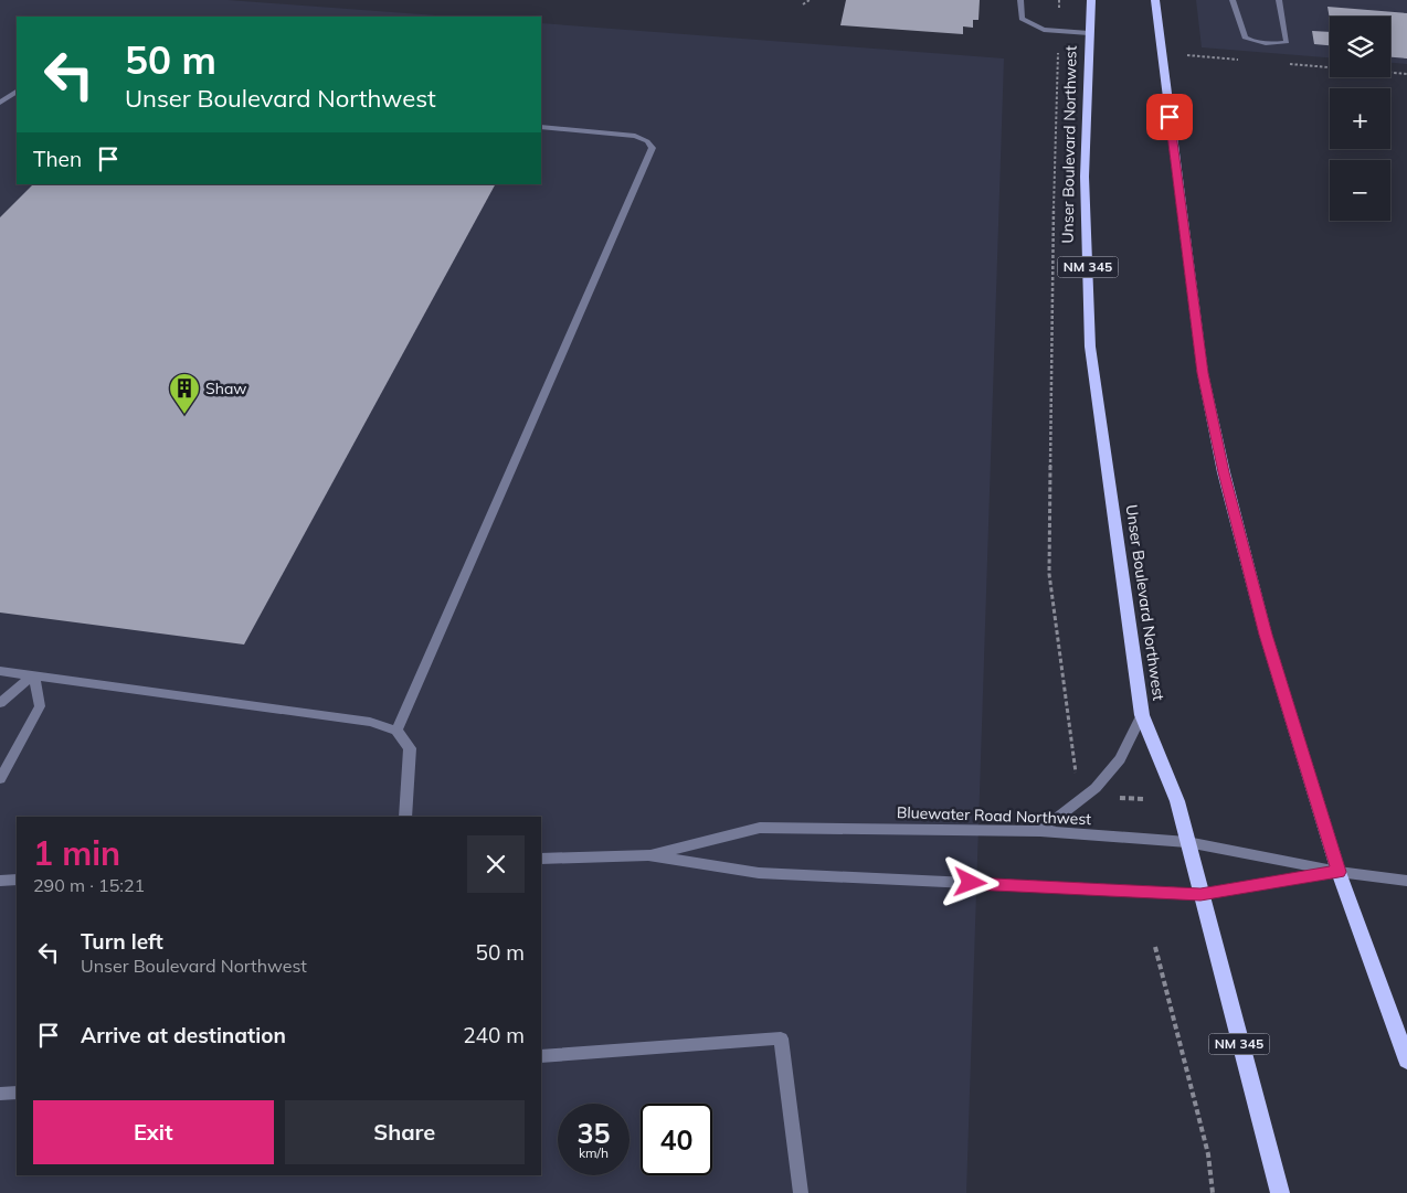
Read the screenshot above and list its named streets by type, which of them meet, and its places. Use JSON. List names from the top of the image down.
{
  "streets": {
    "main road": ["Unser Boulevard Northwest", "NM 345"],
    "street": ["Bluewater Road Northwest"]
  },
  "crossings": [
    ["Unser Boulevard Northwest", "Bluewater Road Northwest"]
  ],
  "places": {
    "building": ["Shaw"]
  },
  "page": {
    "map_buttons": ["+", "−"],
    "turn": ["50 m", "Unser Boulevard Northwest"],
    "then": "Then",
    "heading": ["1 min", "290 m · 15:21"],
    "list": [
      {
        "name": "Turn left",
        "note": "Unser Boulevard Northwest",
        "value": "50 m"
      },
      {
        "name": "Arrive at destination",
        "value": "240 m"
      }
    ],
    "buttons": ["Exit", "Share"],
    "speed": "35 km/h",
    "limit": "40"
  }
}
